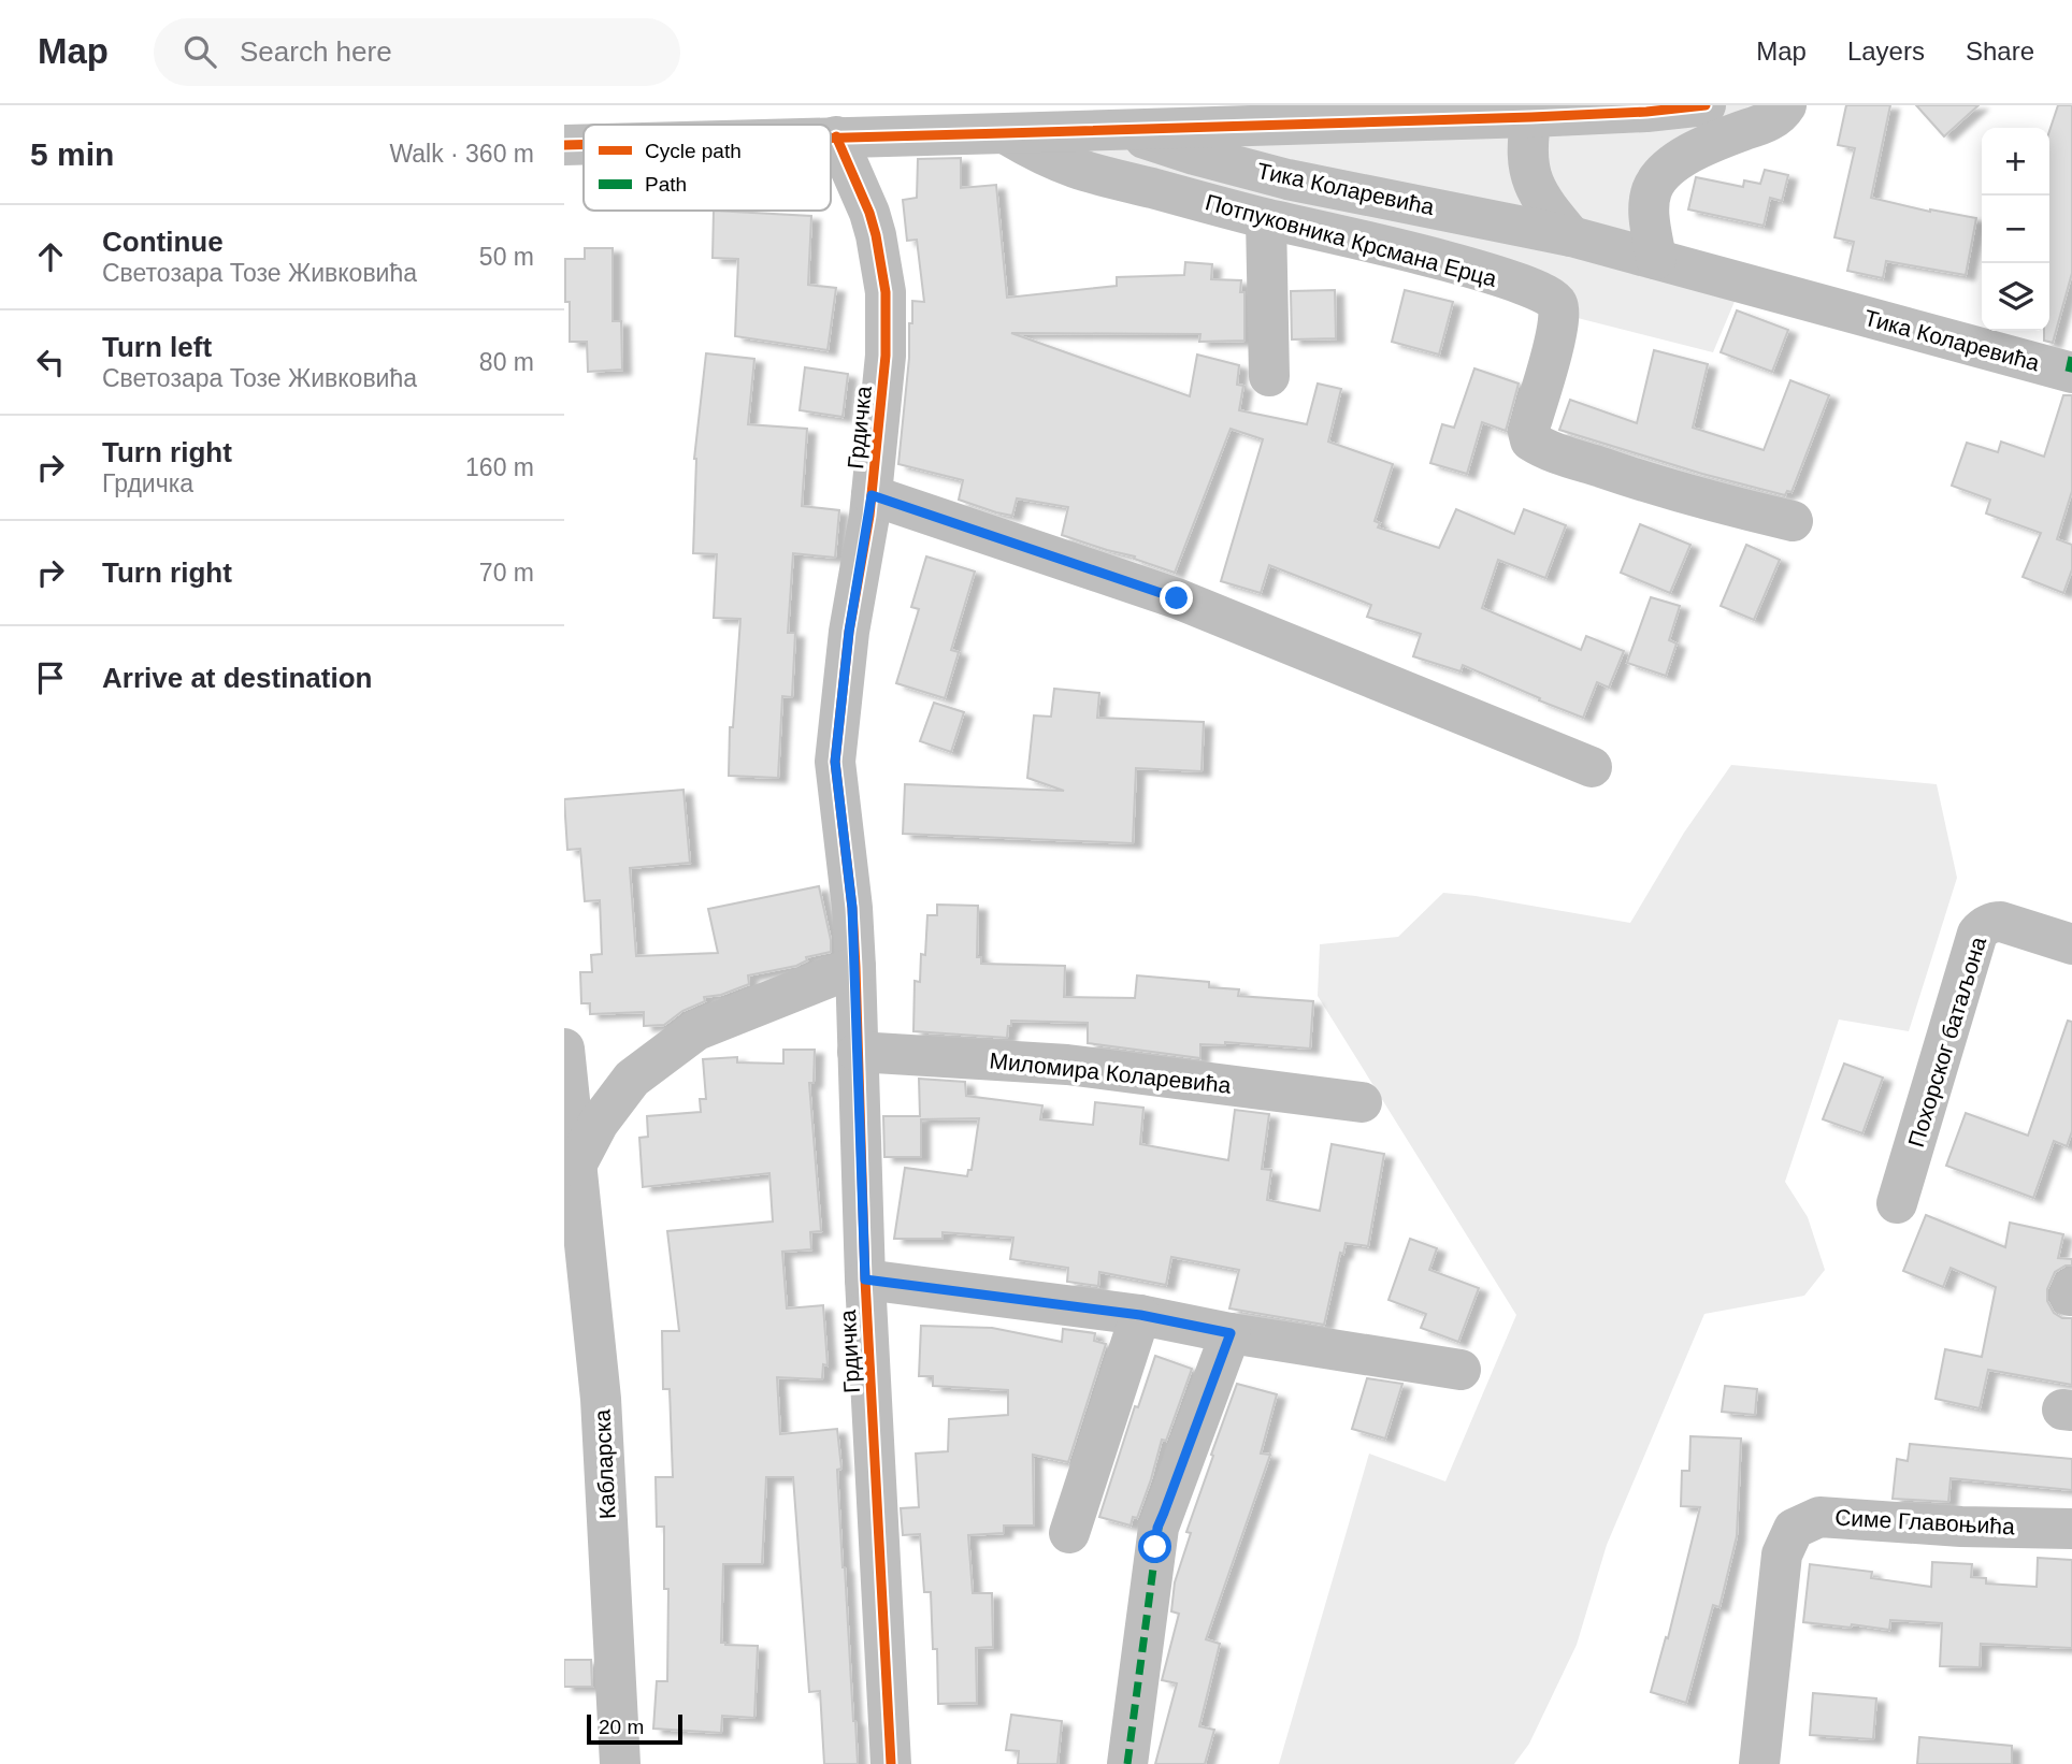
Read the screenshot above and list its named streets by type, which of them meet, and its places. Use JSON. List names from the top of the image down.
{
  "streets": {
    "street": [
      "Тика Коларевића",
      "Потпуковника Крсмана Ерца",
      "Грдичка",
      "Похорског батаљона",
      "Миломира Коларевића",
      "Кабларска",
      "Симе Главоњића"
    ]
  },
  "crossings": [
    ["Грдичка", "Миломира Коларевића"]
  ],
  "legend": ["Cycle path", "Path"],
  "scale_bar": "20 m",
  "page": {
    "header": "Map",
    "search": "Search here",
    "nav": ["Map", "Layers", "Share"],
    "heading": ["5 min", "Walk · 360 m"],
    "map_buttons": ["+", "−"],
    "list": [
      ["Continue", "Светозара Тозе Живковића", "50 m"],
      ["Turn left", "Светозара Тозе Живковића", "80 m"],
      ["Turn right", "Грдичка", "160 m"],
      ["Turn right", "70 m"],
      "Arrive at destination"
    ],
    "scale": "20 m"
  }
}
